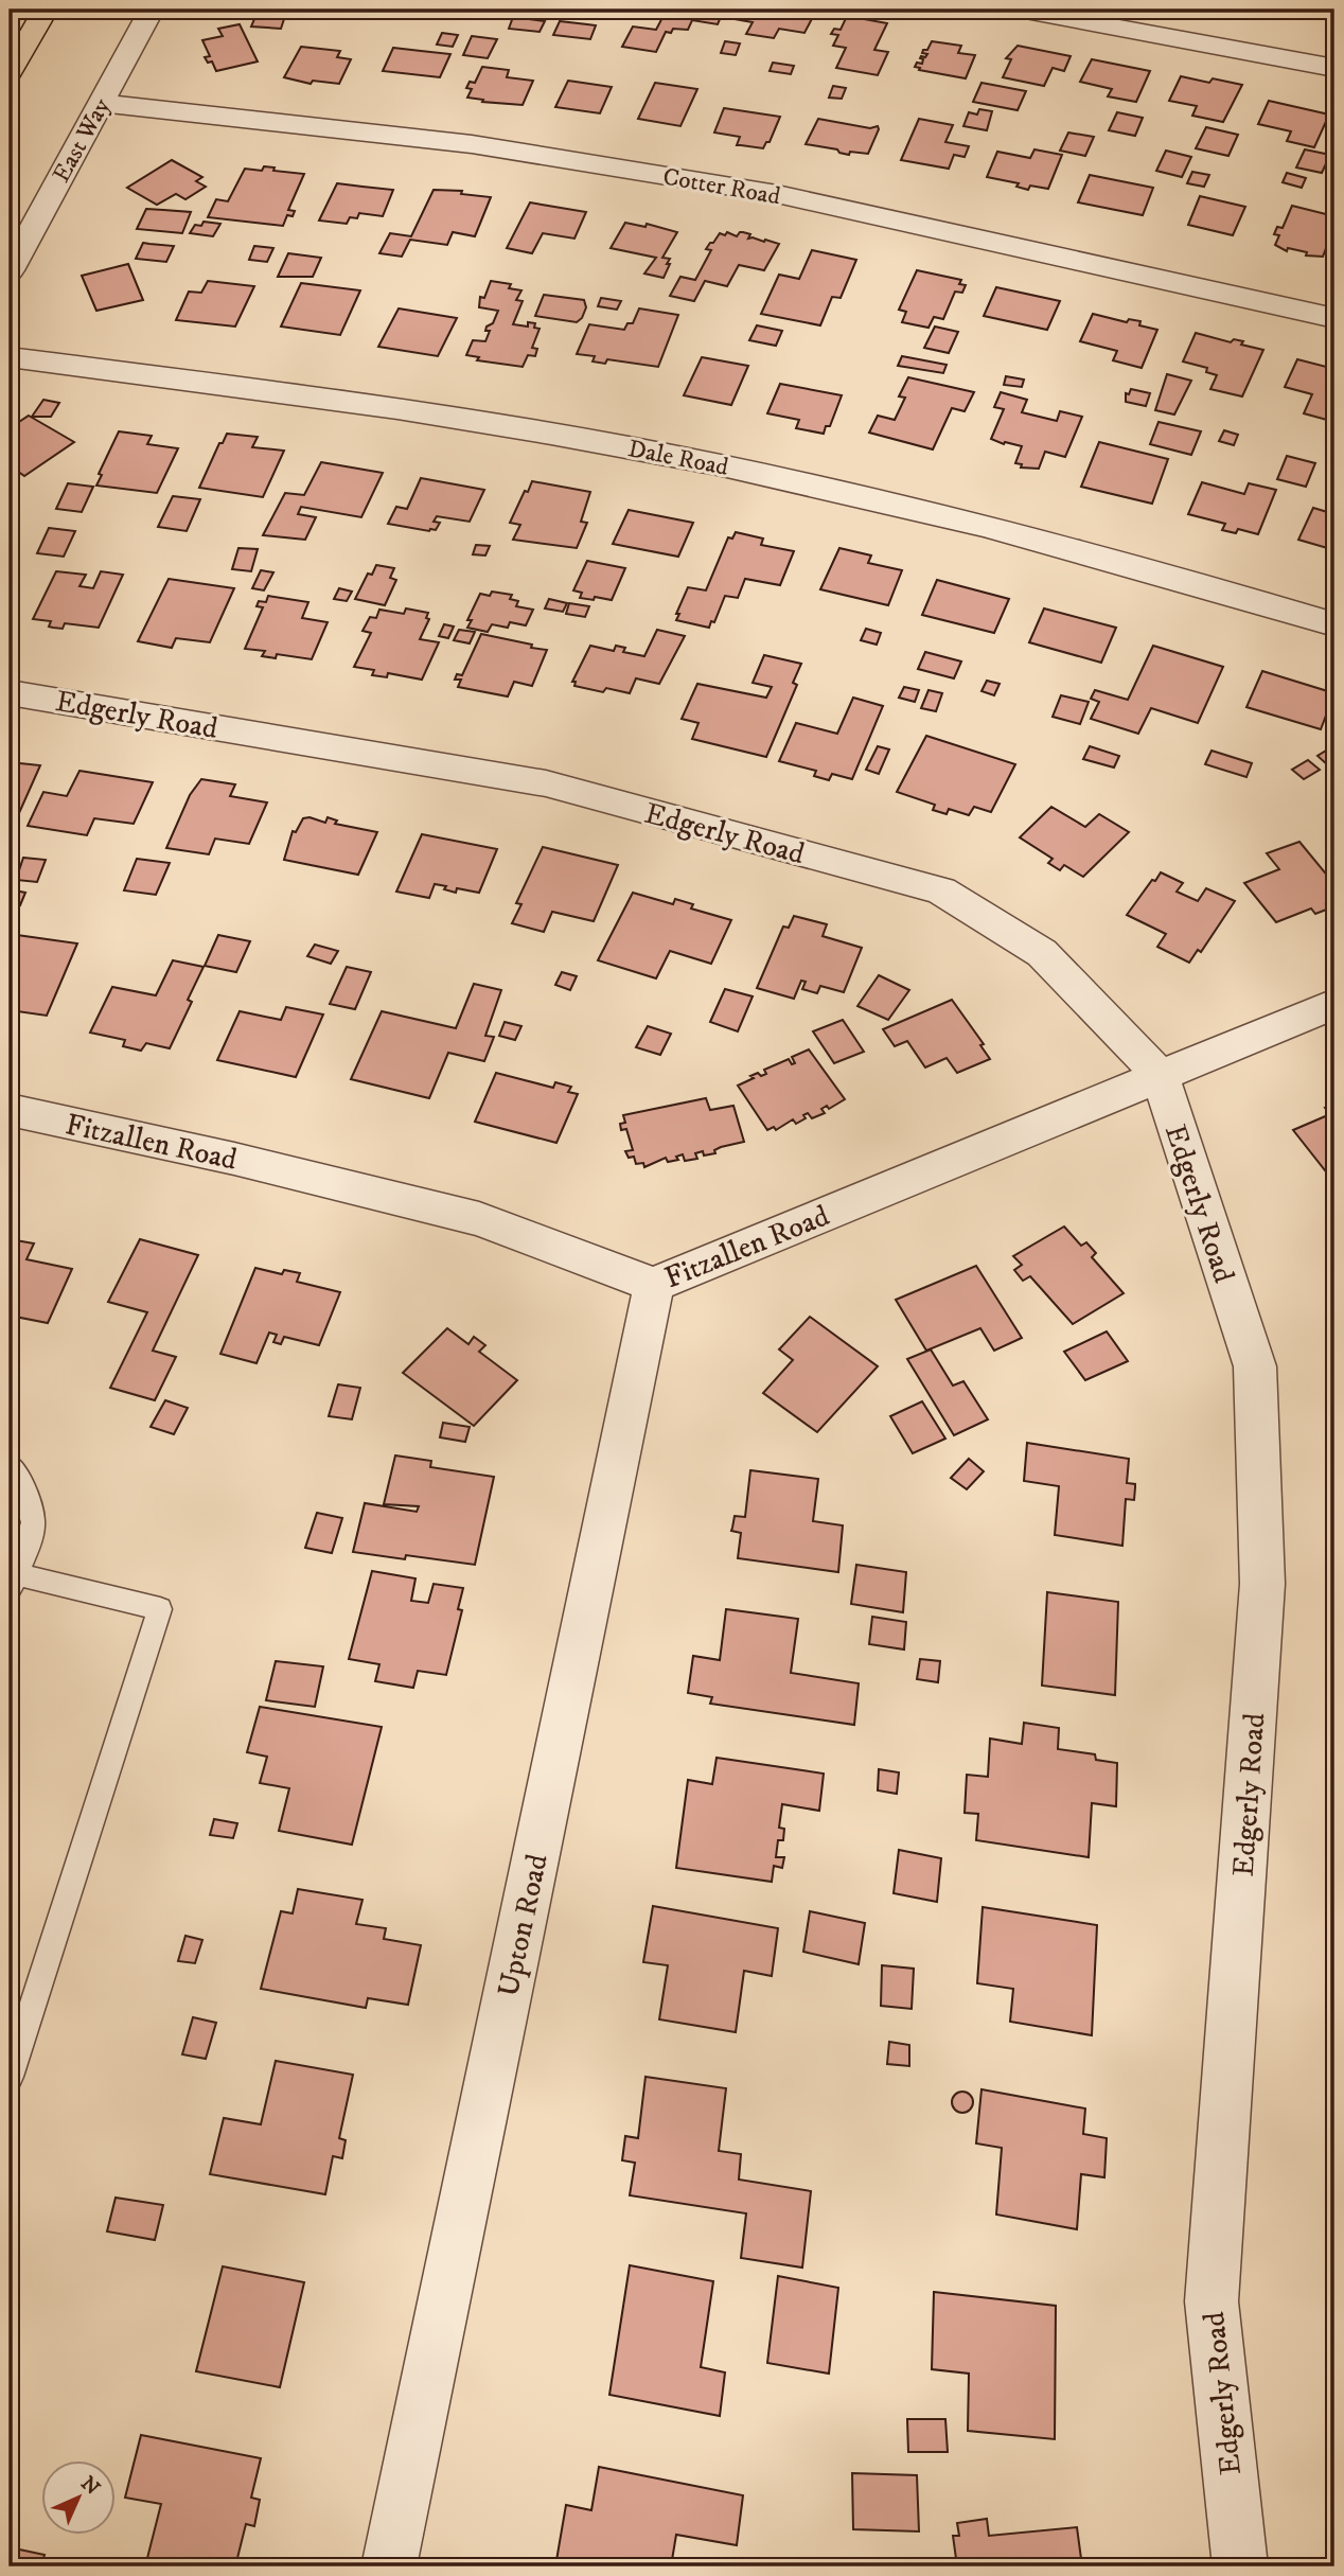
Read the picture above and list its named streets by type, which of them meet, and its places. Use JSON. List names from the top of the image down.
{
  "streets": {
    "street": [
      "East Way",
      "Cotter Road",
      "Dale Road",
      "Edgerly Road",
      "Fitzallen Road",
      "Upton Road"
    ]
  },
  "crossings": [
    ["East Way", "Cotter Road"],
    ["Edgerly Road", "Fitzallen Road"],
    ["Fitzallen Road", "Upton Road"]
  ],
  "north": "top right"
}
